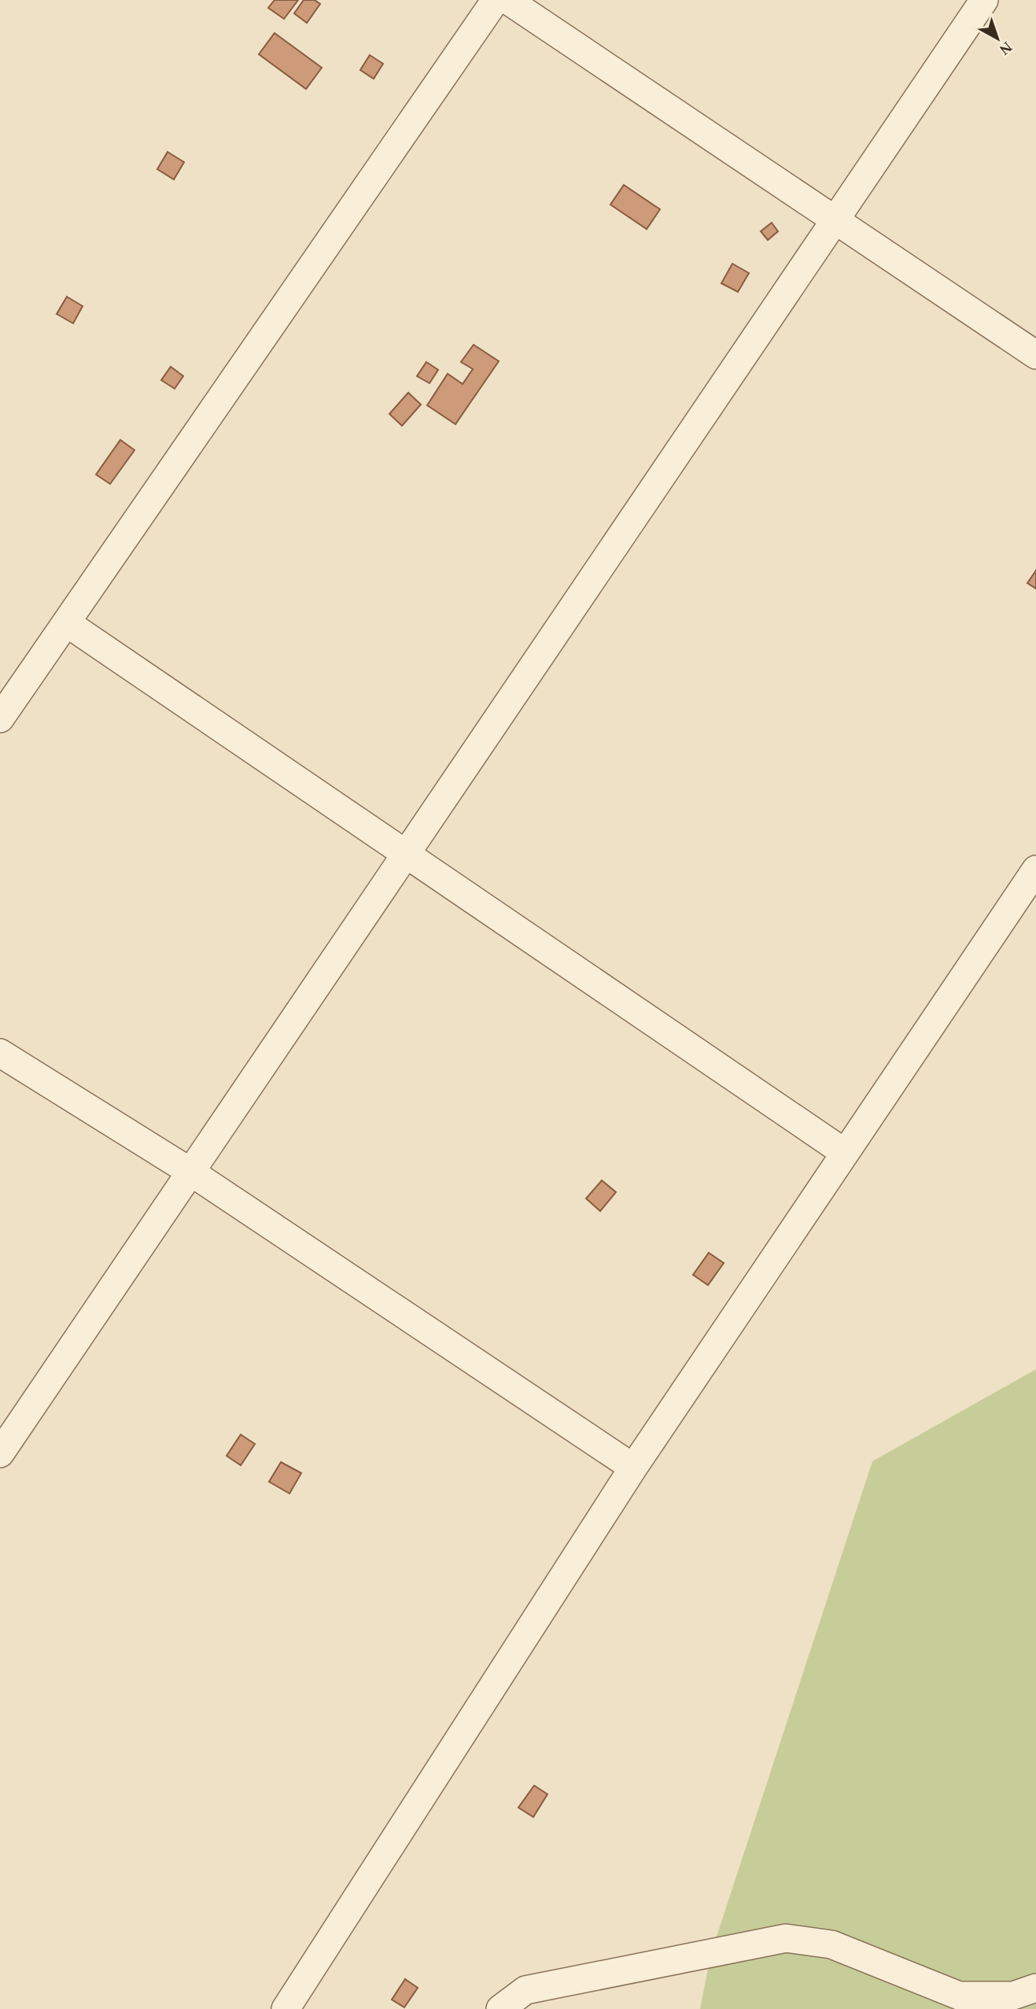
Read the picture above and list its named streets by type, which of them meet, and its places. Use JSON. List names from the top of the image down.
{
  "north": "bottom right"
}
